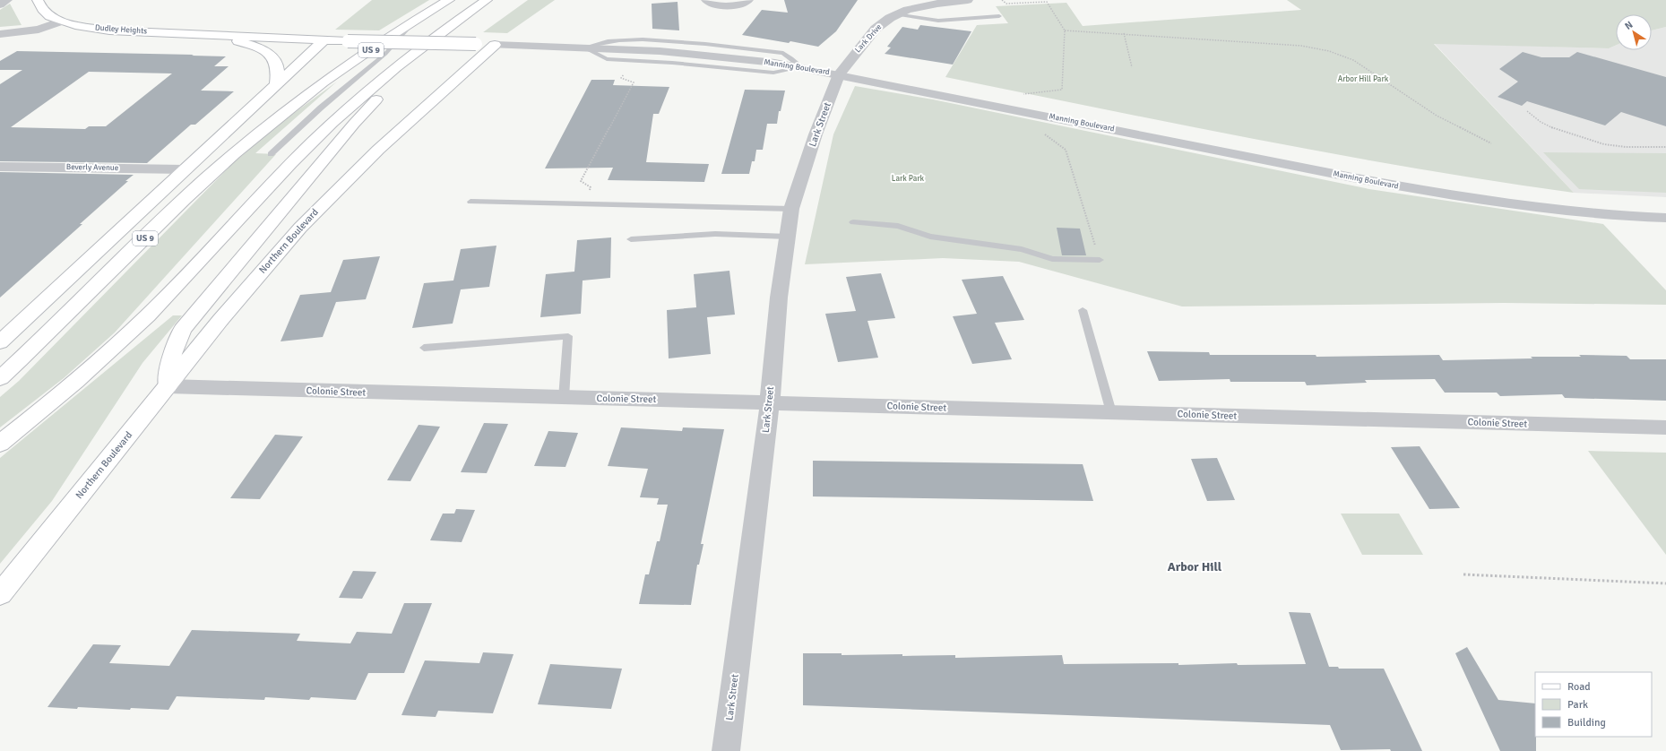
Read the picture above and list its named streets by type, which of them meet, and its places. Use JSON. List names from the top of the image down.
{
  "streets": {
    "main road": ["Dudley Heights", "US 9", "Northern Boulevard"],
    "street": [
      "Lark Drive",
      "Manning Boulevard",
      "Lark Street",
      "Beverly Avenue",
      "Colonie Street"
    ]
  },
  "crossings": [
    ["Lark Drive", "Manning Boulevard"],
    ["Lark Drive", "Lark Street"],
    ["Manning Boulevard", "Lark Street"],
    ["Manning Boulevard", "Northern Boulevard"],
    ["Lark Street", "Colonie Street"],
    ["Northern Boulevard", "Colonie Street"]
  ],
  "districts": ["Arbor Hill"],
  "parks": ["Arbor Hill Park", "Lark Park"],
  "legend": ["Road", "Park", "Building"],
  "north": "top left"
}
